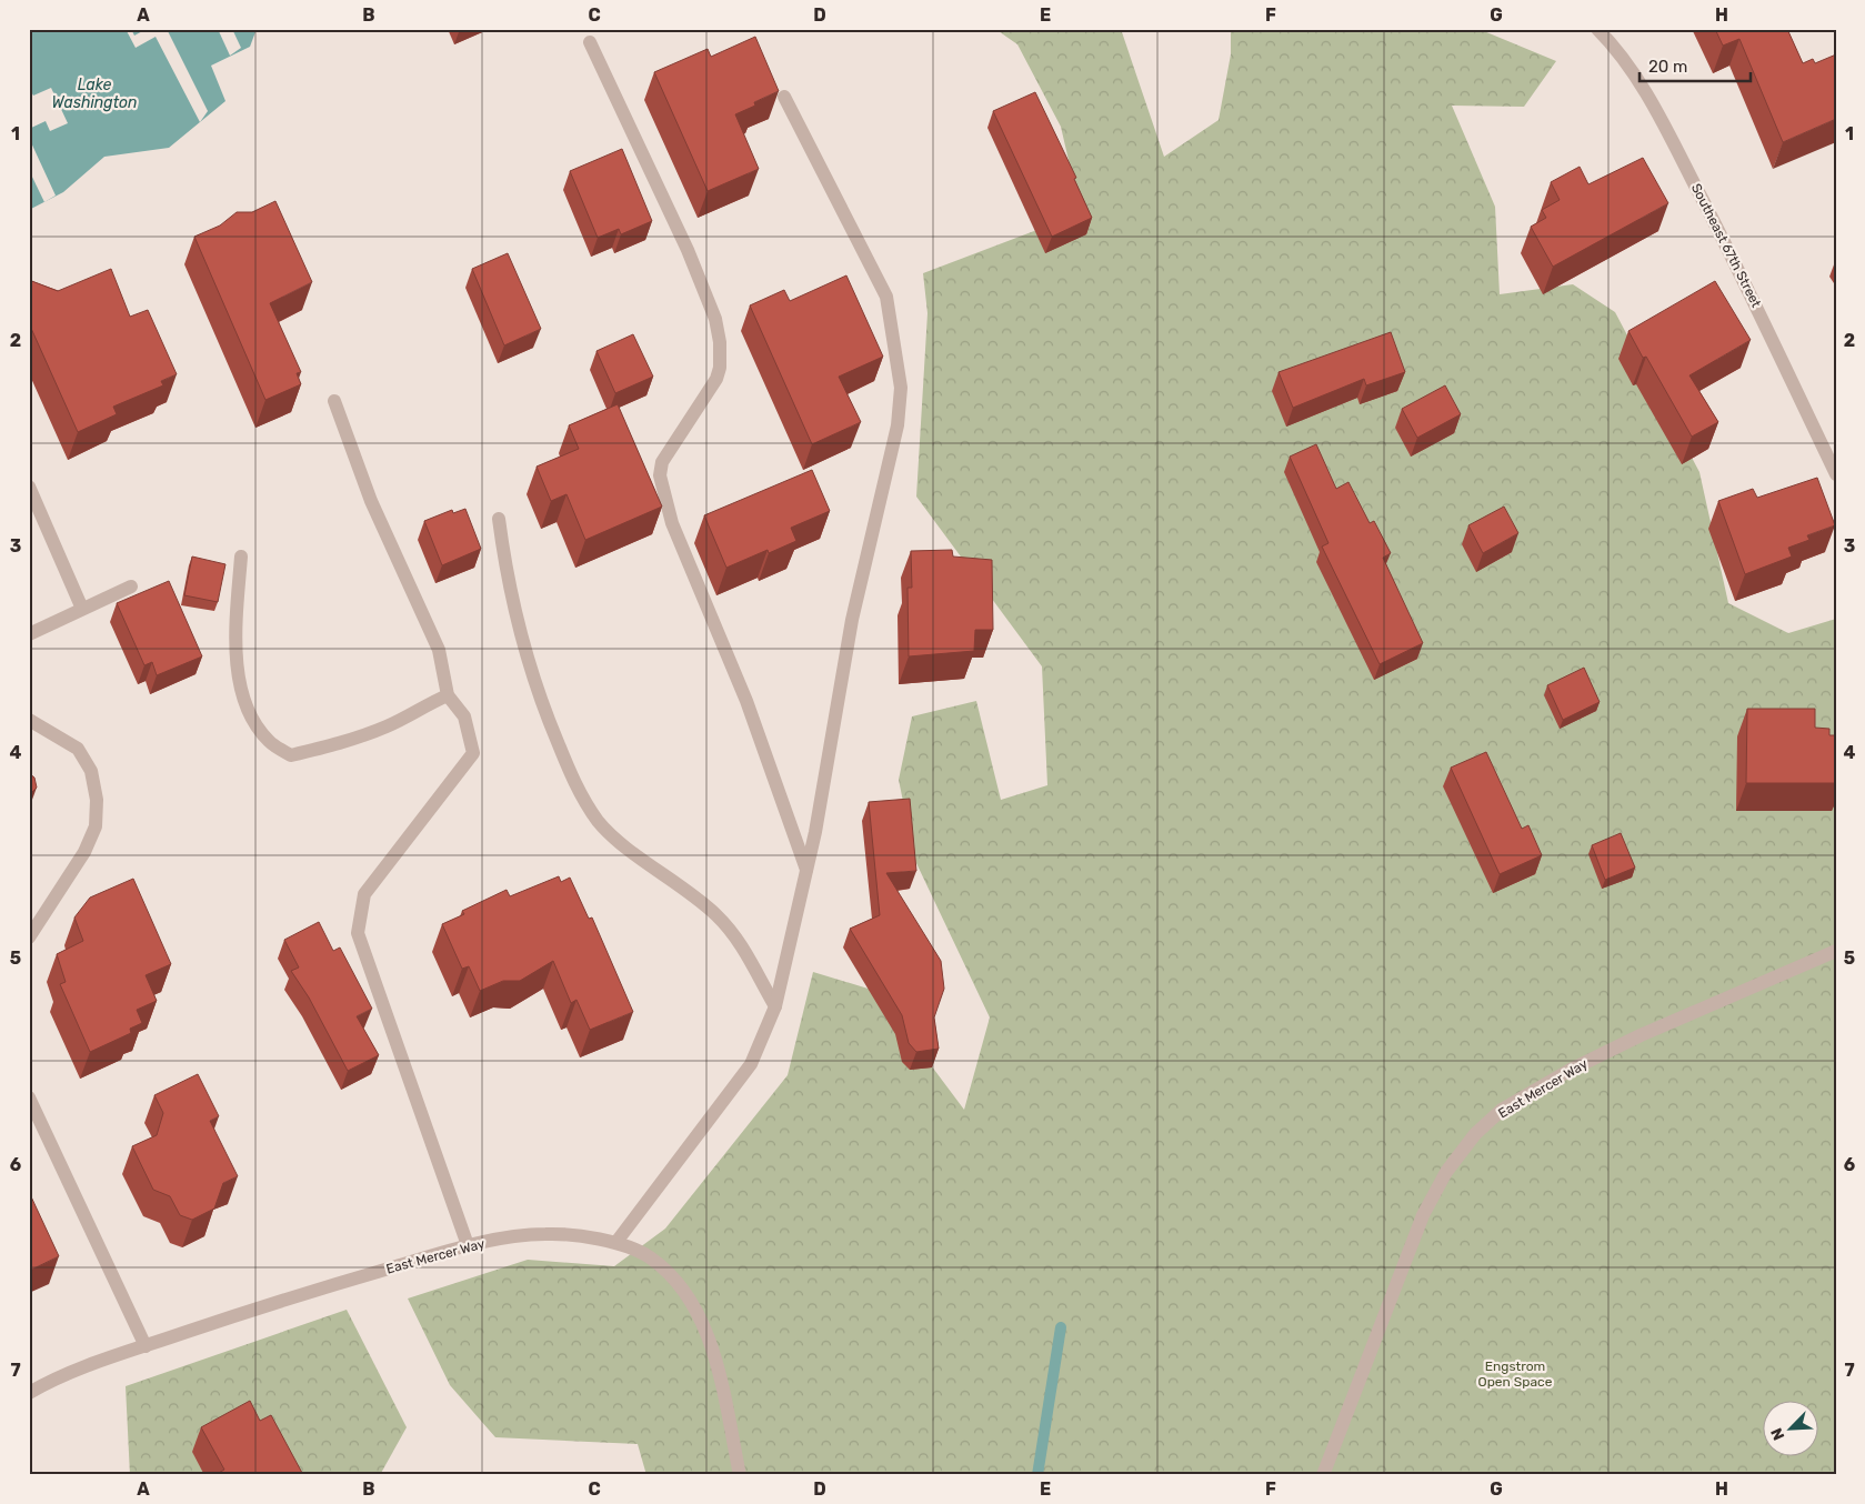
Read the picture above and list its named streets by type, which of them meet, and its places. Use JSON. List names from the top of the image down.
{
  "streets": {
    "street": ["Southeast 67th Street", "East Mercer Way"]
  },
  "water": ["Lake Washington"],
  "parks": ["Engstrom Open Space"],
  "scale_bar": "20 m",
  "north": "bottom left",
  "grid": {
    "columns": [
      "A",
      "B",
      "C",
      "D",
      "E",
      "F",
      "G",
      "H"
    ],
    "rows": [
      "1",
      "2",
      "3",
      "4",
      "5",
      "6",
      "7"
    ]
  }
}
